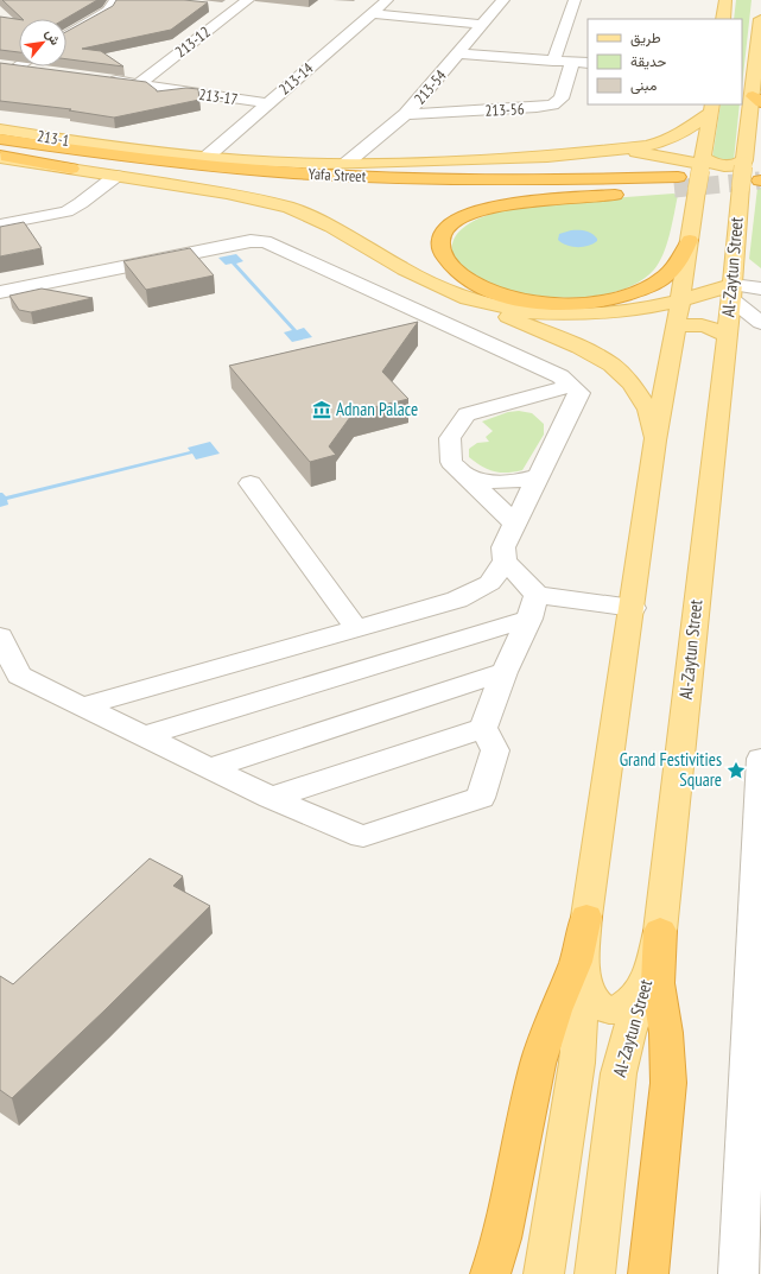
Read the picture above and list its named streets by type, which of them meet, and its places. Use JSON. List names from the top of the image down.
{
  "streets": {
    "highway": ["Yafa Street"],
    "main road": ["Al-Zaytun Street"],
    "street": [
      "213-12",
      "213-14",
      "213-54",
      "213-17",
      "213-56"
    ]
  },
  "crossings": [
    ["213-12", "213-17"],
    ["213-14", "213-17"],
    ["213-54", "213-56"]
  ],
  "places": {
    "museum": ["Adnan Palace"],
    "place": ["Grand Festivities Square"]
  },
  "legend": ["طريق", "حديقة", "مبنى"],
  "north": "top right"
}
